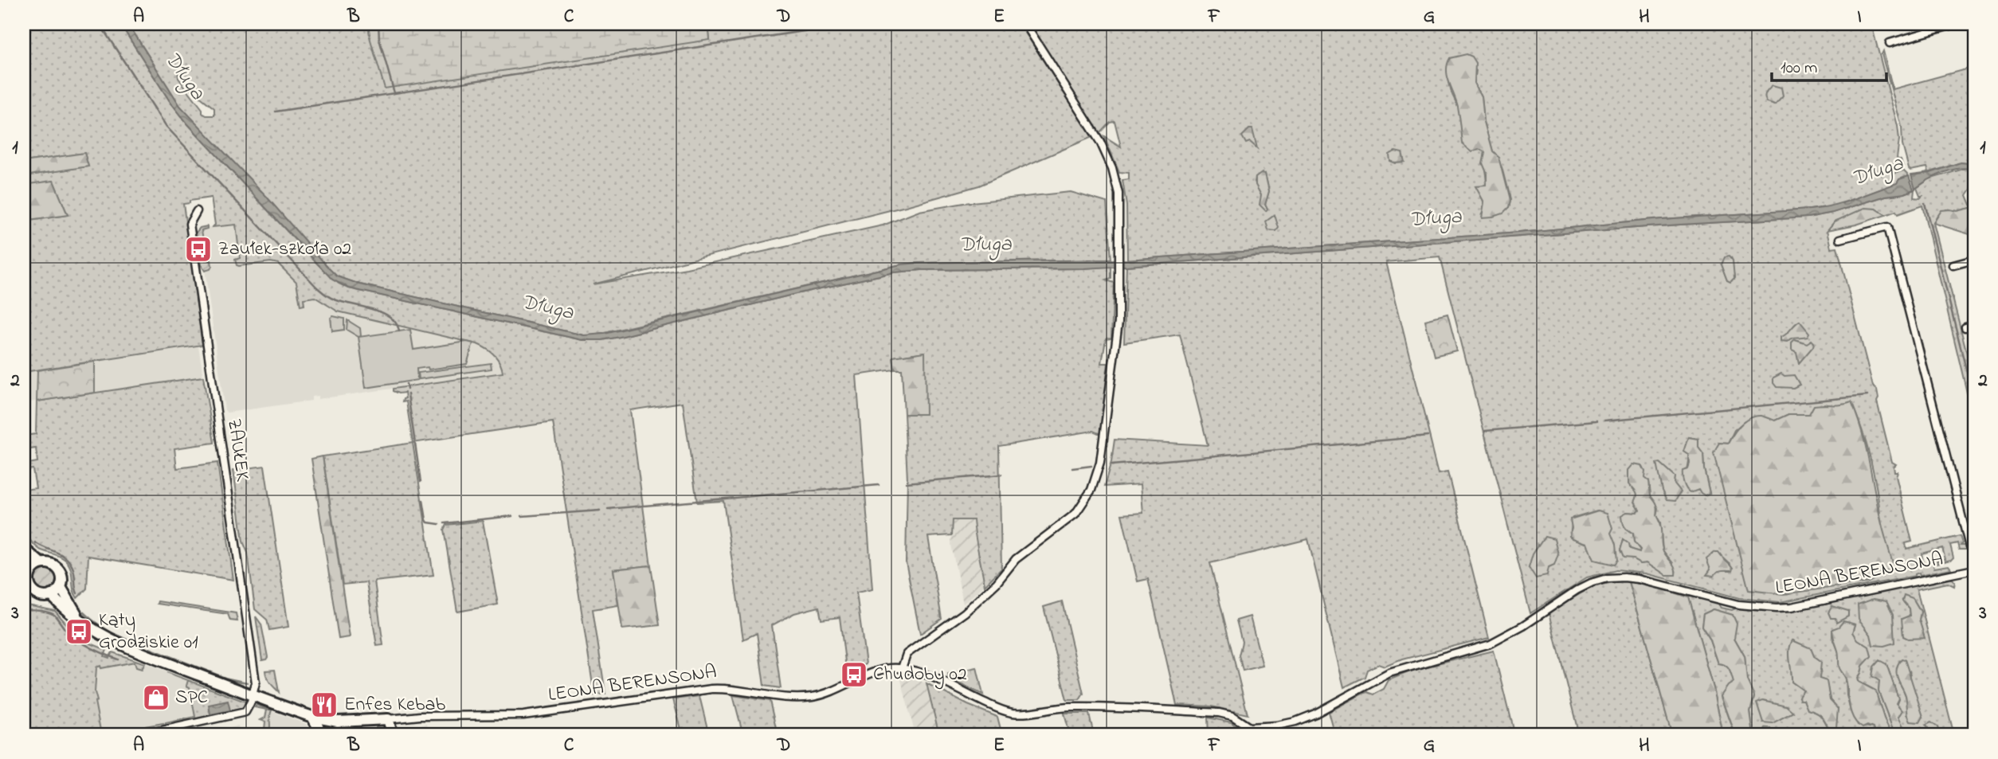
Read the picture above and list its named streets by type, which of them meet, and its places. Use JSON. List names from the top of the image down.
{
  "streets": {
    "street": ["ZAUŁEK", "LEONA BERENSONA"]
  },
  "crossings": [
    ["ZAUŁEK", "LEONA BERENSONA"]
  ],
  "water": ["Długa"],
  "places": {
    "bus stop": ["Zaułek-szkoła 02", "Kąty Grodziskie 01", "Chudoby 02"],
    "shop": ["SPC"],
    "restaurant": ["Enfes Kebab"]
  },
  "scale_bar": "100 m",
  "grid": {
    "columns": [
      "A",
      "B",
      "C",
      "D",
      "E",
      "F",
      "G",
      "H",
      "I"
    ],
    "rows": ["1", "2", "3"]
  }
}
